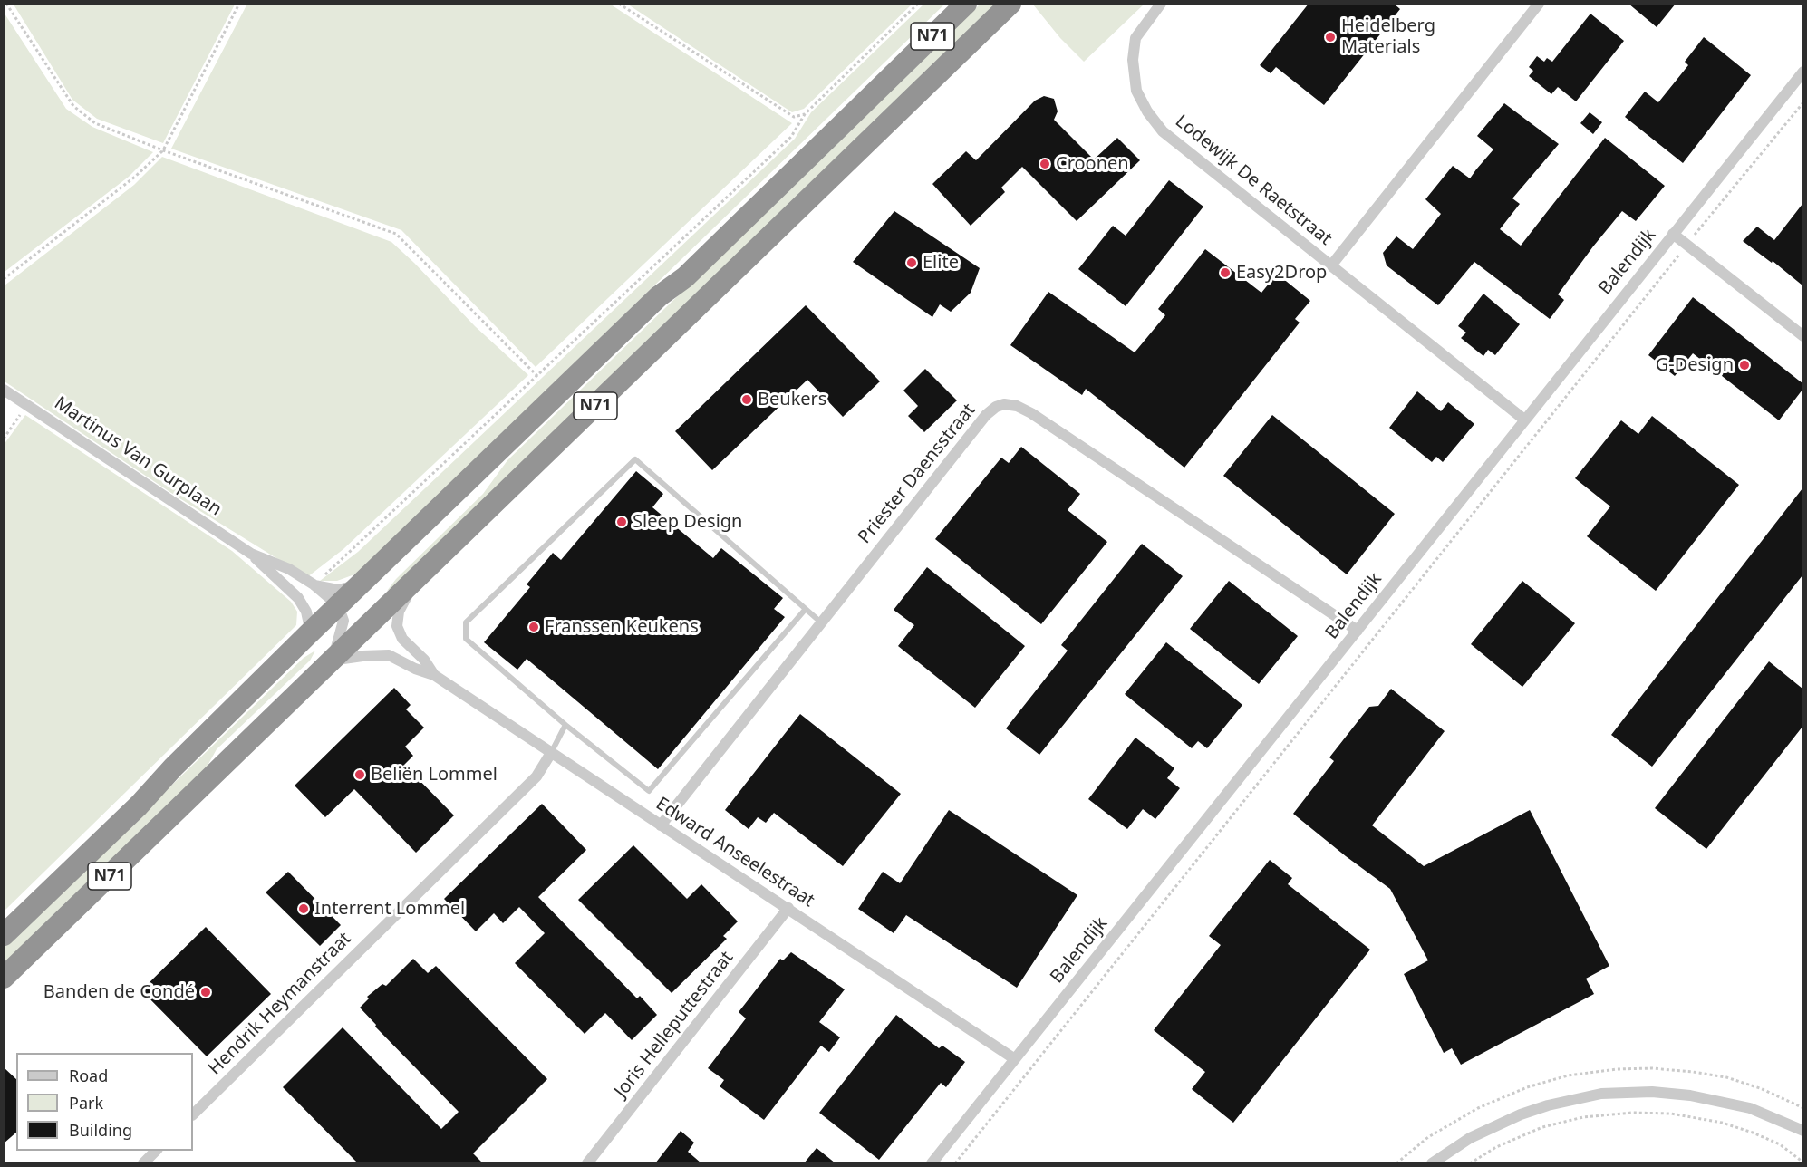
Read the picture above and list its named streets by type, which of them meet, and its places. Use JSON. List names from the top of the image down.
{
  "streets": {
    "highway": ["N71"],
    "street": [
      "Lodewijk De Raetstraat",
      "Balendijk",
      "Martinus Van Gurplaan",
      "Priester Daensstraat",
      "Edward Anseelestraat",
      "Hendrik Heymanstraat",
      "Joris Helleputtestraat"
    ]
  },
  "crossings": [
    ["N71", "Martinus Van Gurplaan"],
    ["N71", "Edward Anseelestraat"],
    ["Lodewijk De Raetstraat", "Balendijk"],
    ["Balendijk", "Priester Daensstraat"],
    ["Balendijk", "Edward Anseelestraat"],
    ["Priester Daensstraat", "Edward Anseelestraat"],
    ["Edward Anseelestraat", "Hendrik Heymanstraat"],
    ["Edward Anseelestraat", "Joris Helleputtestraat"]
  ],
  "places": [
    "Heidelberg Materials",
    "Croonen",
    "Elite",
    "Easy2Drop",
    "G-Design",
    "Beukers",
    "Sleep Design",
    "Franssen Keukens",
    "Beliën Lommel",
    "Interrent Lommel",
    "Banden de Condé"
  ],
  "legend": ["Road", "Park", "Building"]
}
